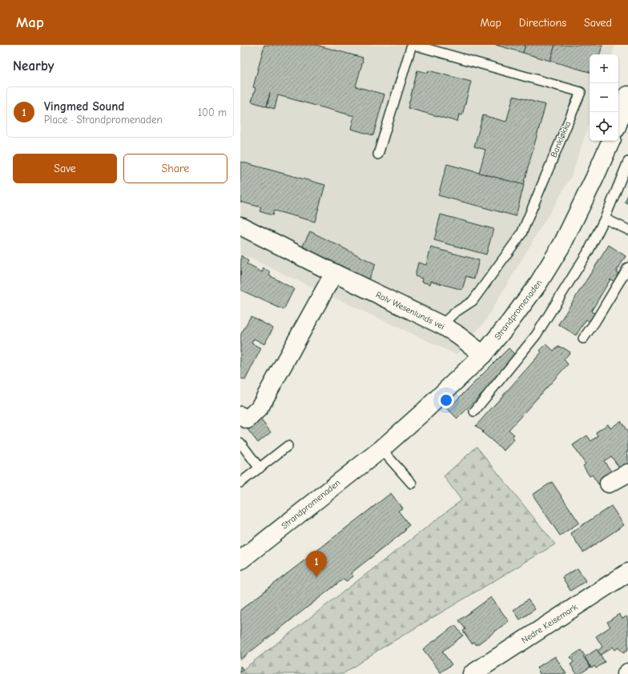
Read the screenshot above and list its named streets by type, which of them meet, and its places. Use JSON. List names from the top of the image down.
{
  "streets": {
    "street": ["Strandpromenaden", "Rolv Wesenlunds vei", "Nedre Keisemark"],
    "lane": ["Bankløkka"]
  },
  "crossings": [
    ["Bankløkka", "Rolv Wesenlunds vei"],
    ["Strandpromenaden", "Rolv Wesenlunds vei"]
  ],
  "page": {
    "header": "Map",
    "nav": ["Map", "Directions", "Saved"],
    "heading": "Nearby",
    "map_buttons": ["+", "−"],
    "list": [
      {
        "mark": "1",
        "name": "Vingmed Sound",
        "note": "Place · Strandpromenaden",
        "value": "100 m"
      }
    ],
    "buttons": ["Save", "Share"],
    "pins": "1"
  }
}
